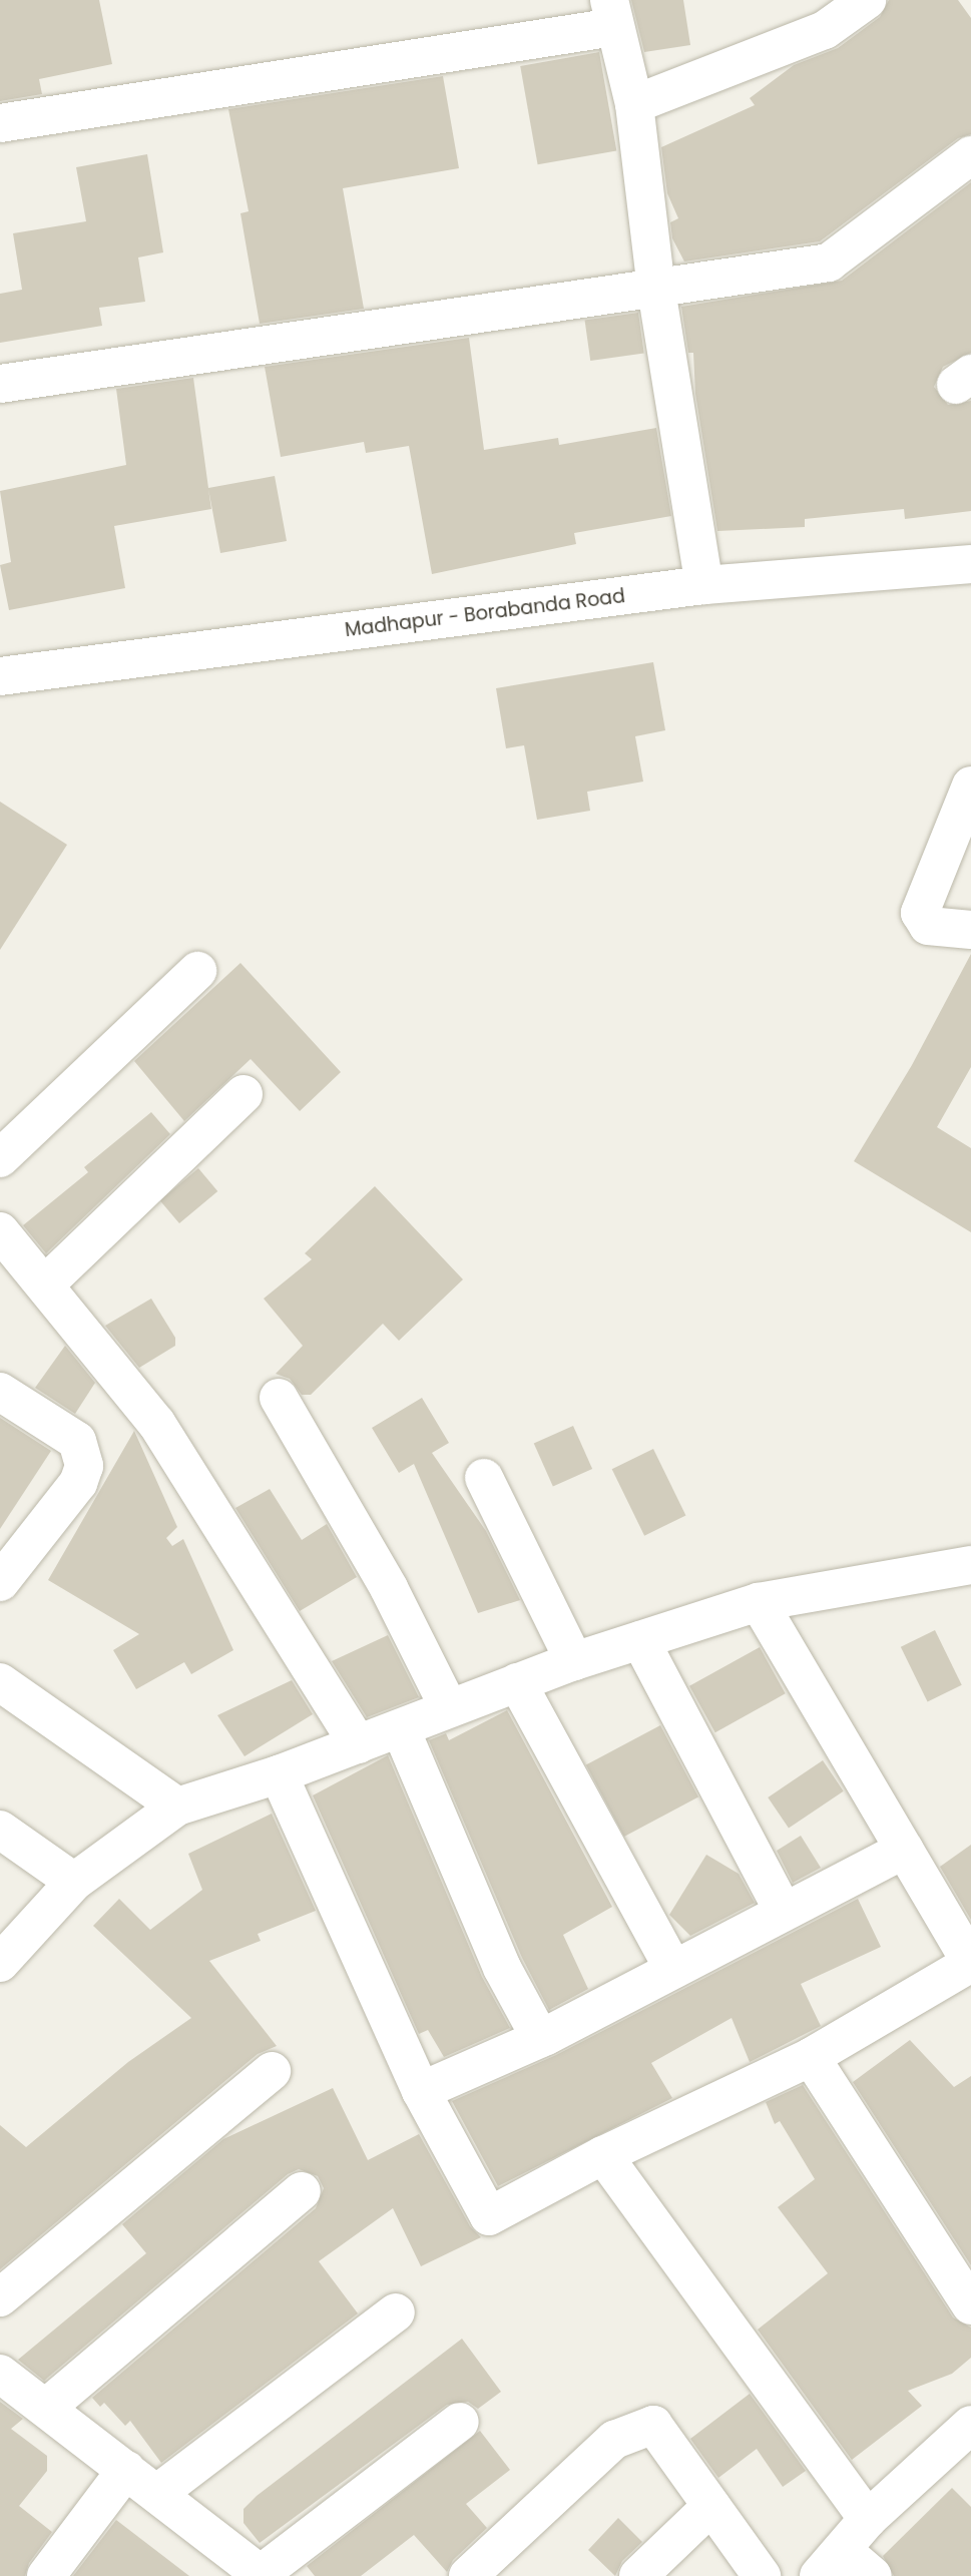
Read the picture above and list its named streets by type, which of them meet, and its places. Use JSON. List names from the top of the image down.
{
  "streets": {
    "street": ["Madhapur - Borabanda Road"]
  }
}
